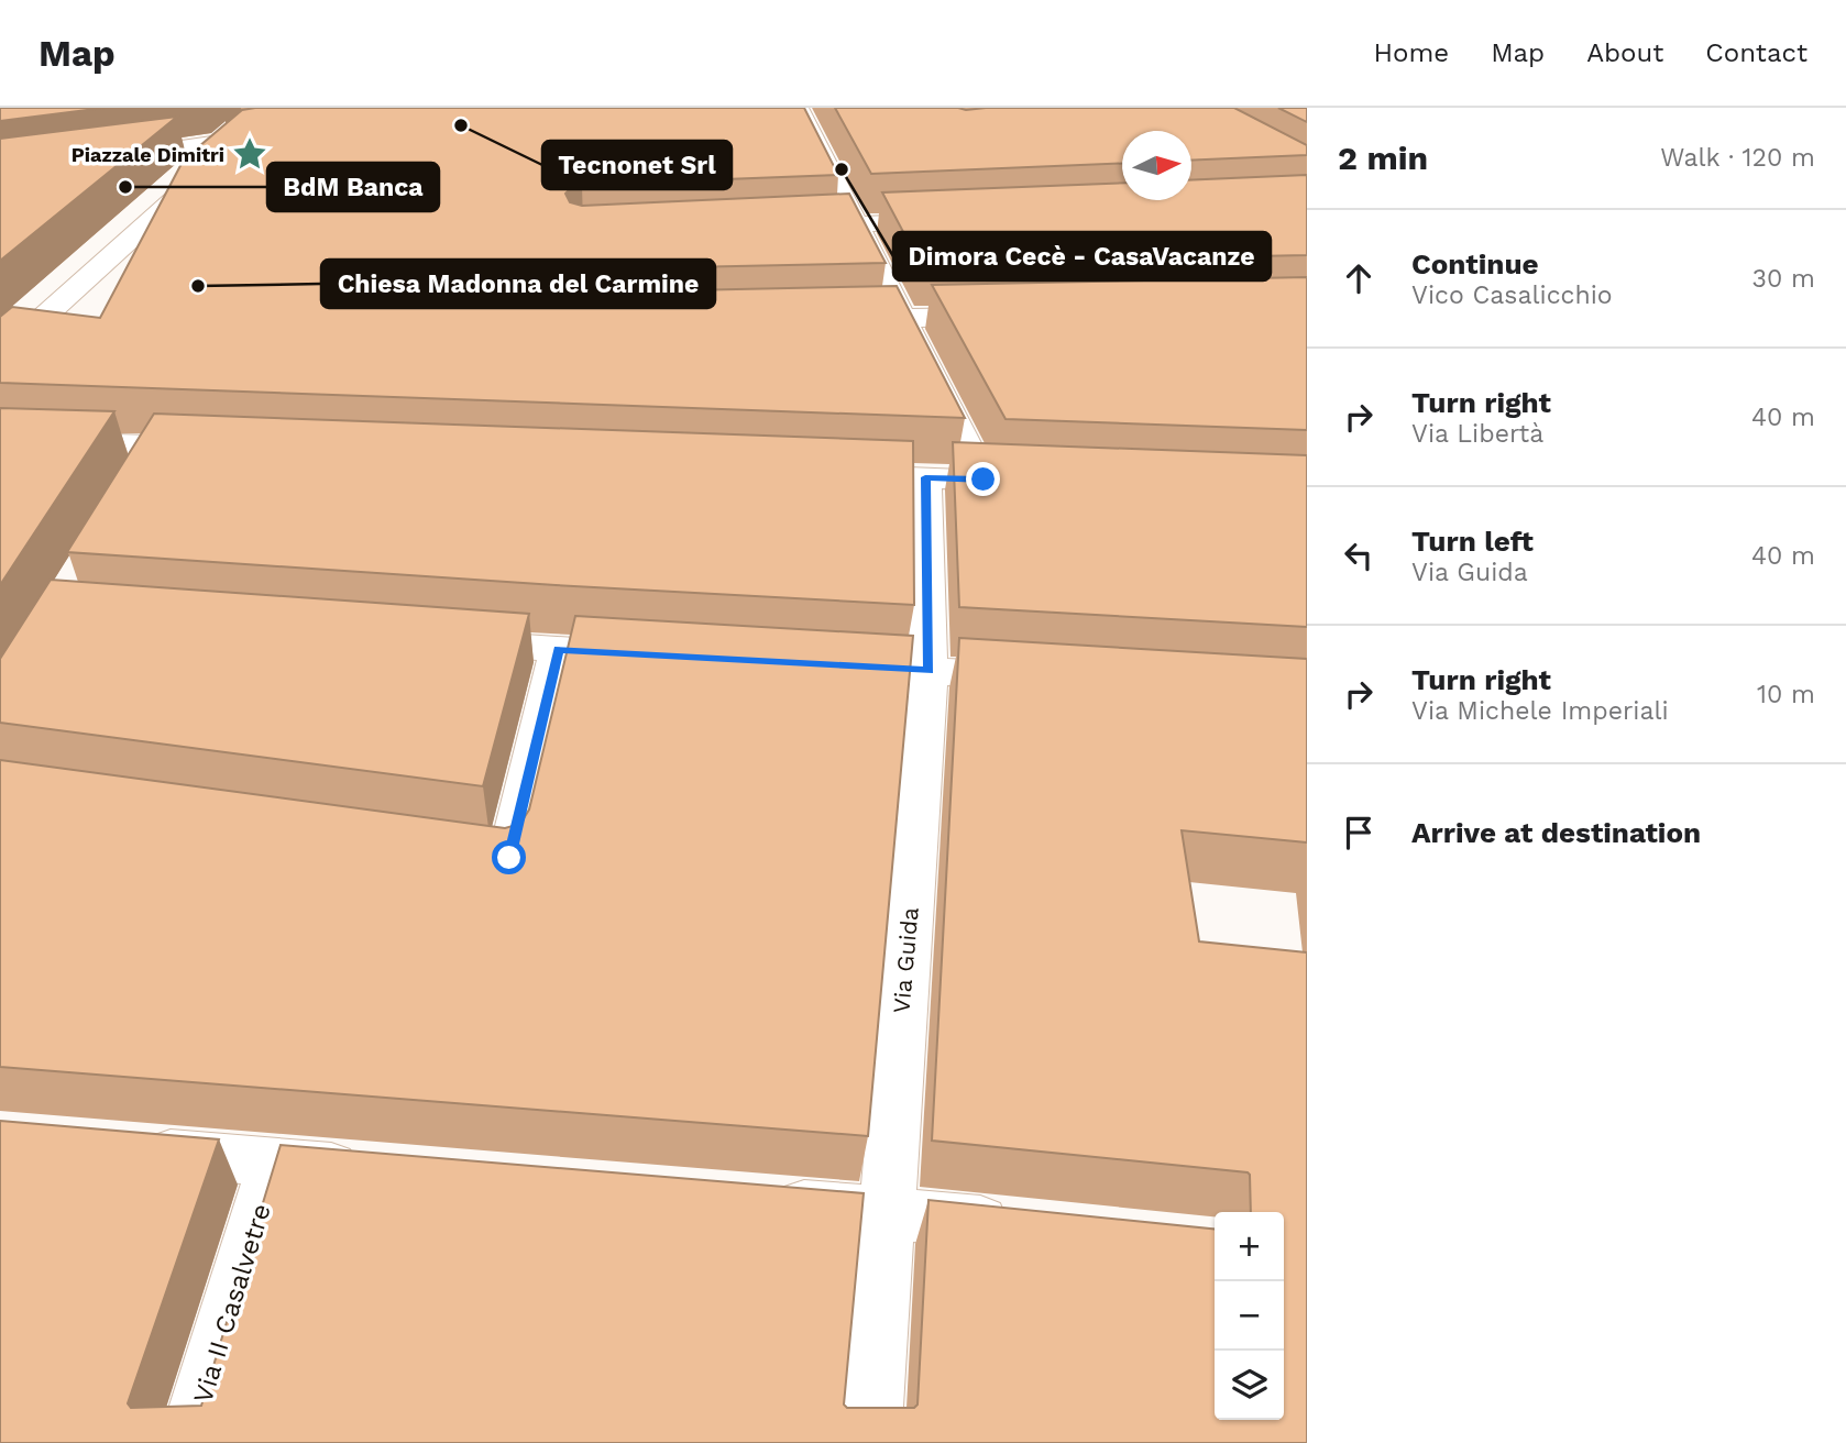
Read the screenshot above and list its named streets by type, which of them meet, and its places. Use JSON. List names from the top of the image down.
{
  "streets": {
    "street": ["Via Guida", "Via II Casalvetre"]
  },
  "places": {
    "other": [
      "Tecnonet Srl",
      "Dimora Cecè - CasaVacanze",
      "BdM Banca",
      "Chiesa Madonna del Carmine"
    ],
    "place": ["Piazzale Dimitri"]
  },
  "north": "right",
  "page": {
    "header": "Map",
    "nav": [
      "Home",
      "Map",
      "About",
      "Contact"
    ],
    "heading": ["2 min", "Walk · 120 m"],
    "list": [
      ["Continue", "Vico Casalicchio", "30 m"],
      ["Turn right", "Via Libertà", "40 m"],
      ["Turn left", "Via Guida", "40 m"],
      ["Turn right", "Via Michele Imperiali", "10 m"],
      "Arrive at destination"
    ],
    "map_buttons": ["+", "−"]
  }
}
